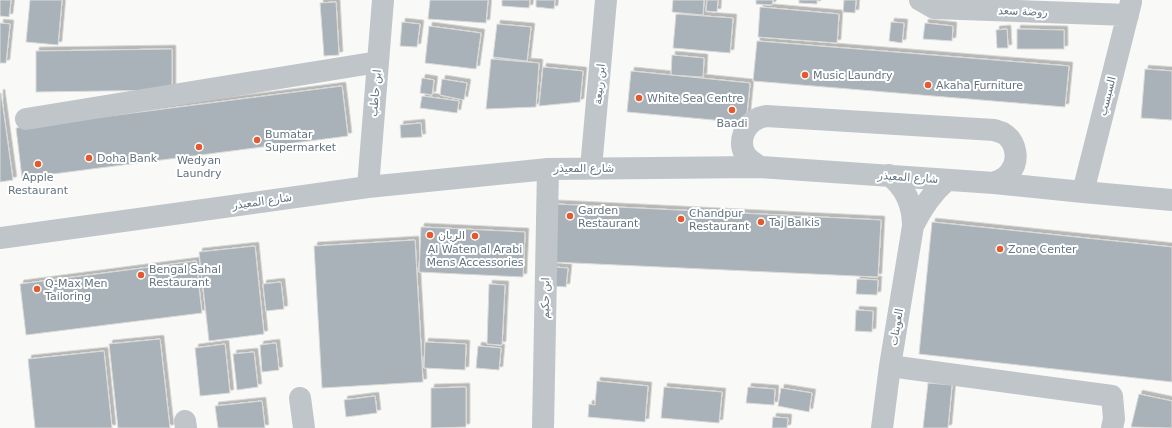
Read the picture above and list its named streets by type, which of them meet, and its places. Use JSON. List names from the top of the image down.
{
  "streets": {
    "street": [
      "روضة سعد",
      "ابن ربيعة",
      "ابن حاطب",
      "السبسب",
      "شارع المعيذر",
      "ابن حكيم",
      "العوينات"
    ]
  },
  "crossings": [
    ["روضة سعد", "السبسب"],
    ["ابن ربيعة", "شارع المعيذر"],
    ["ابن حاطب", "شارع المعيذر"],
    ["السبسب", "شارع المعيذر"],
    ["شارع المعيذر", "ابن حكيم"],
    ["شارع المعيذر", "العوينات"]
  ],
  "places": [
    "Music Laundry",
    "Akaha Furniture",
    "White Sea Centre",
    "Baadi",
    "Bumatar Supermarket",
    "Wedyan Laundry",
    "Doha Bank",
    "Apple Restaurant",
    "Garden Restaurant",
    "Chandpur Restaurant",
    "Taj Balkis",
    "الريان",
    "Al Waten al Arabi Mens Accessories",
    "Zone Center",
    "Bengal Sahal Restaurant",
    "Q-Max Men Tailoring"
  ]
}
